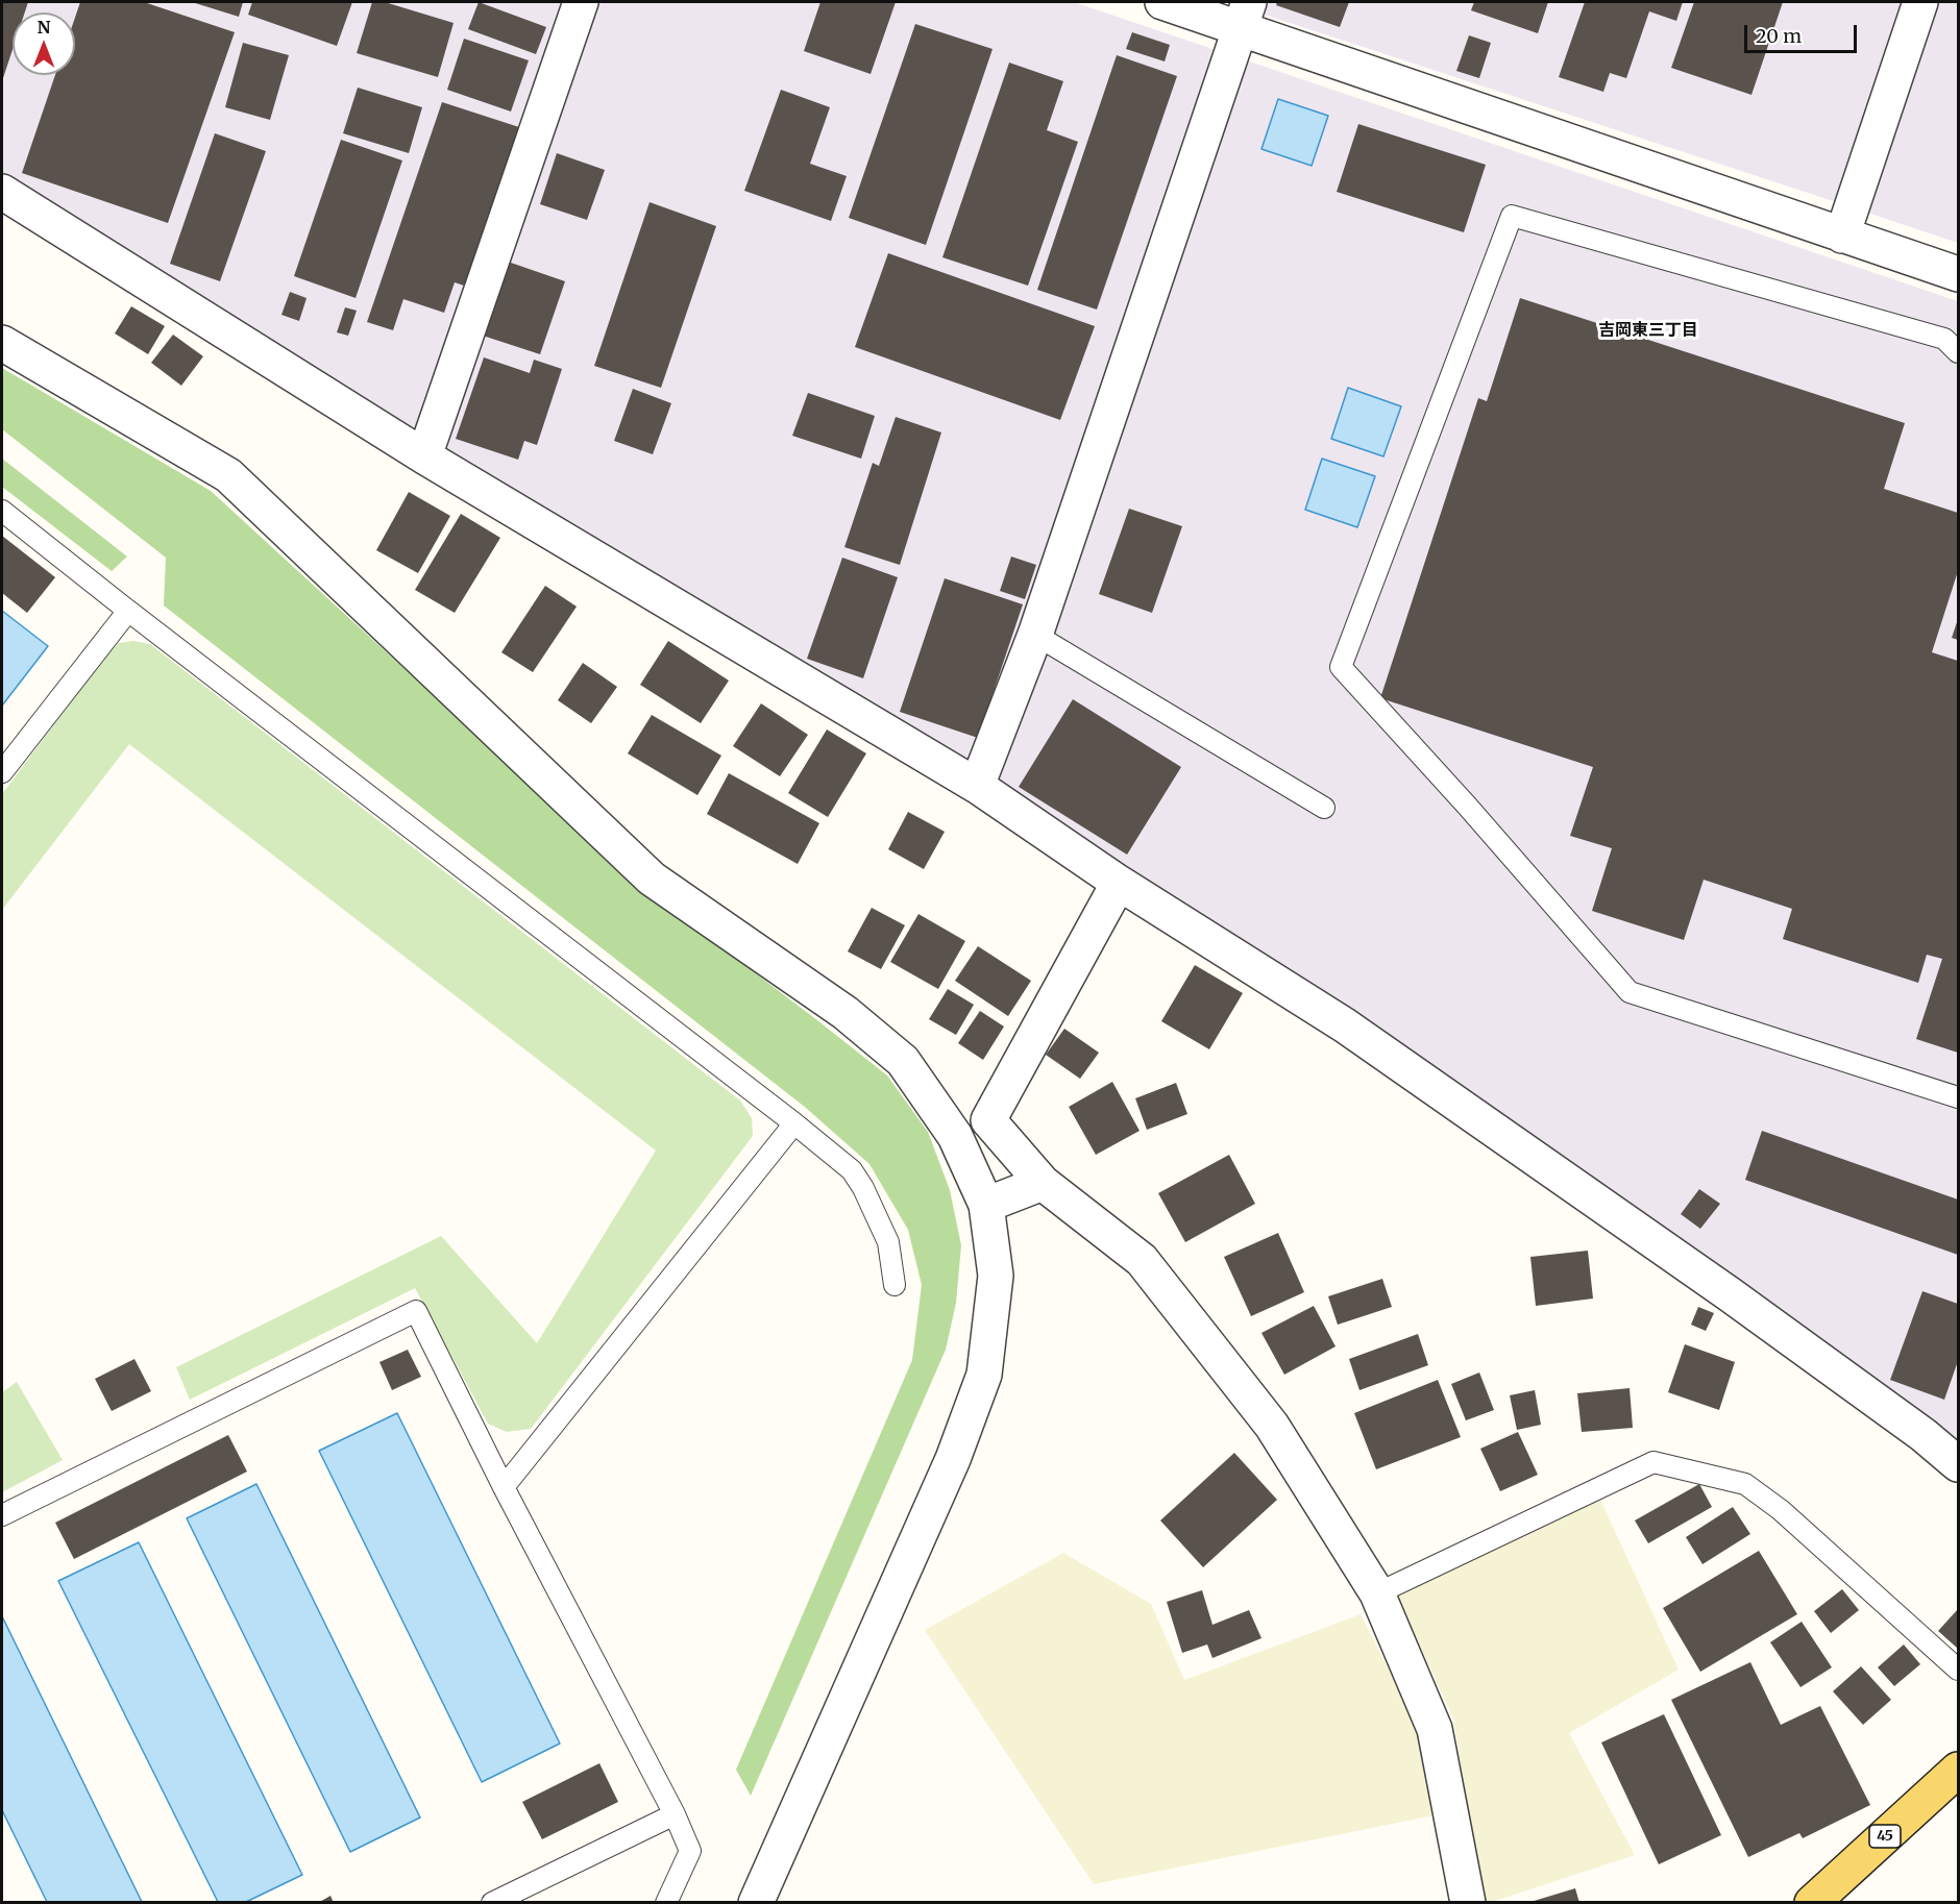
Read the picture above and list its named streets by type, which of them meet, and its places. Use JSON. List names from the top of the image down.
{
  "streets": {
    "main road": ["45"]
  },
  "districts": ["吉岡東三丁目"],
  "scale_bar": "20 m",
  "north": "top"
}
